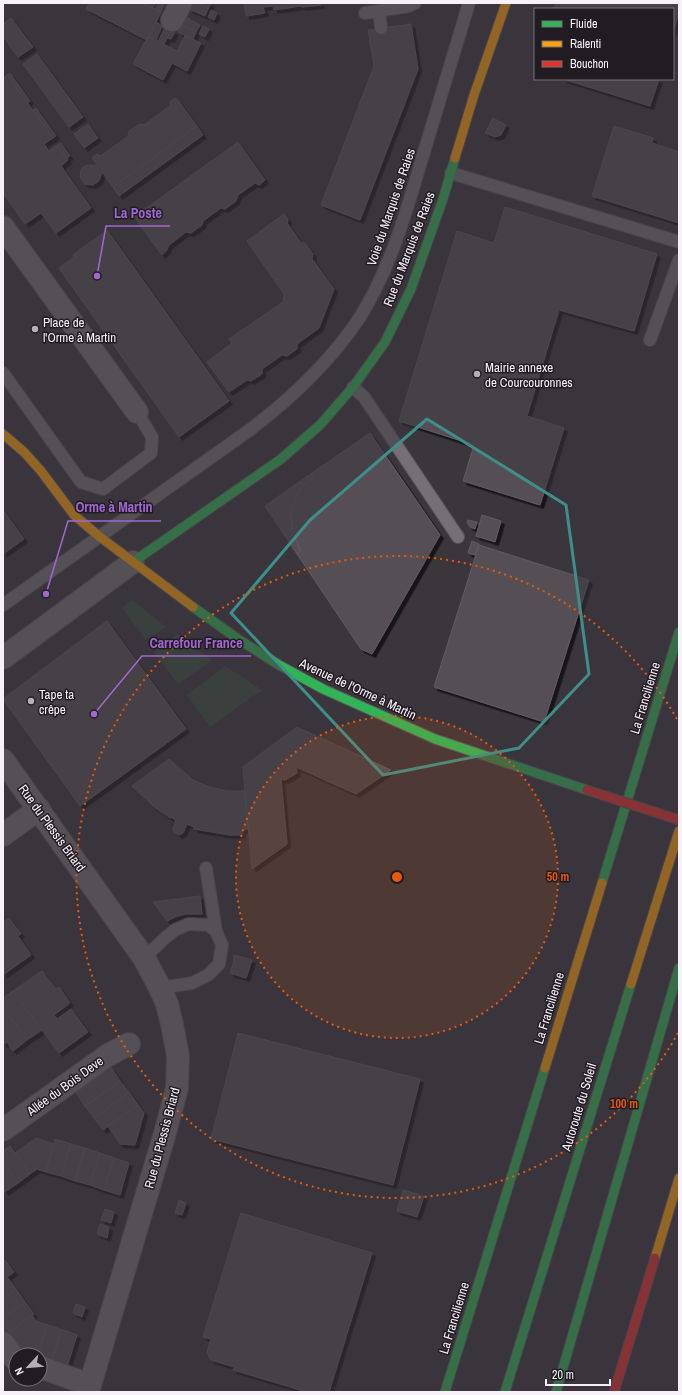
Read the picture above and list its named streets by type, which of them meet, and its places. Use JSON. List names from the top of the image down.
{
  "streets": {
    "main road": [
      "Rue du Marquis de Raies",
      "Avenue de l'Orme à Martin",
      "La Francilienne",
      "Autoroute du Soleil"
    ],
    "street": ["Rue du Plessis Briard", "Allée du Bois Deve"],
    "lane": ["Voie du Marquis de Raies"]
  },
  "crossings": [
    ["Voie du Marquis de Raies", "Avenue de l'Orme à Martin"],
    ["Rue du Marquis de Raies", "Avenue de l'Orme à Martin"]
  ],
  "places": [
    "La Poste",
    "Place de l'Orme à Martin",
    "Mairie annexe de Courcouronnes",
    "Orme à Martin",
    "Tape ta crêpe",
    "Carrefour France"
  ],
  "legend": ["Fluide", "Ralenti", "Bouchon"],
  "scale_bar": "20 m",
  "north": "bottom left",
  "rings": ["50 m", "100 m"]
}
